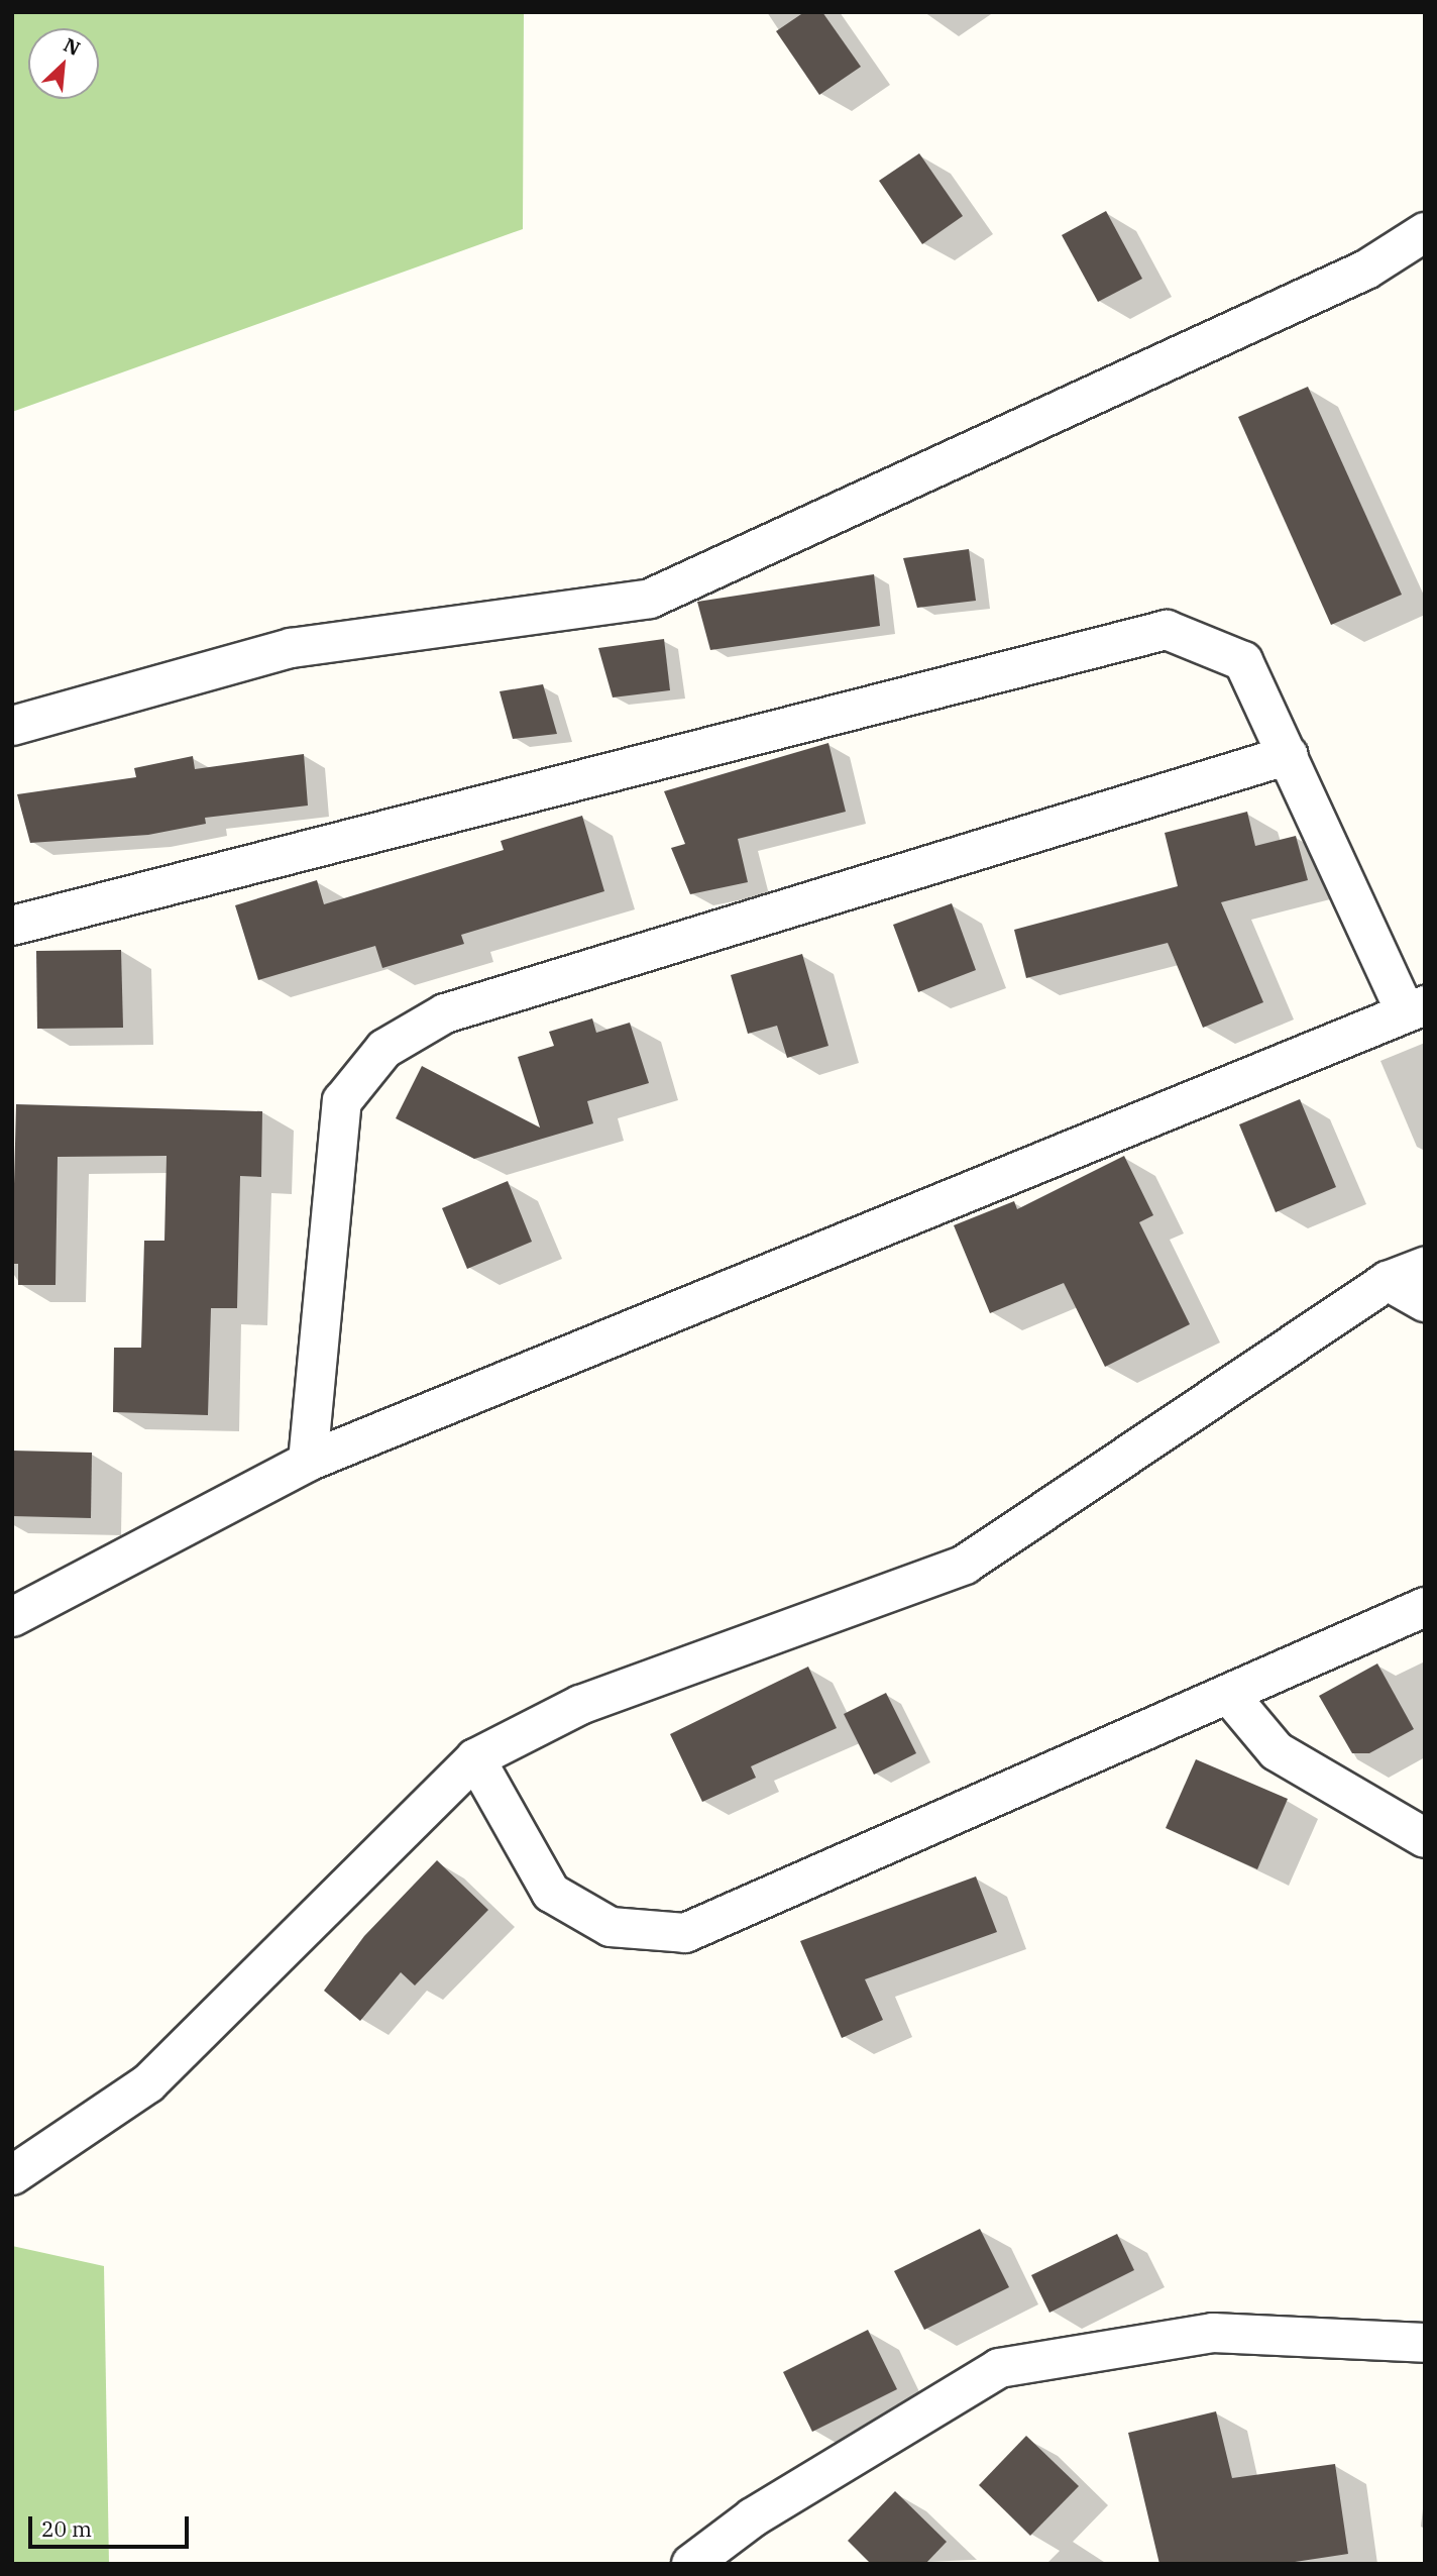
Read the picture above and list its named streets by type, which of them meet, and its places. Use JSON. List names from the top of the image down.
{
  "scale_bar": "20 m",
  "north": "top right"
}
